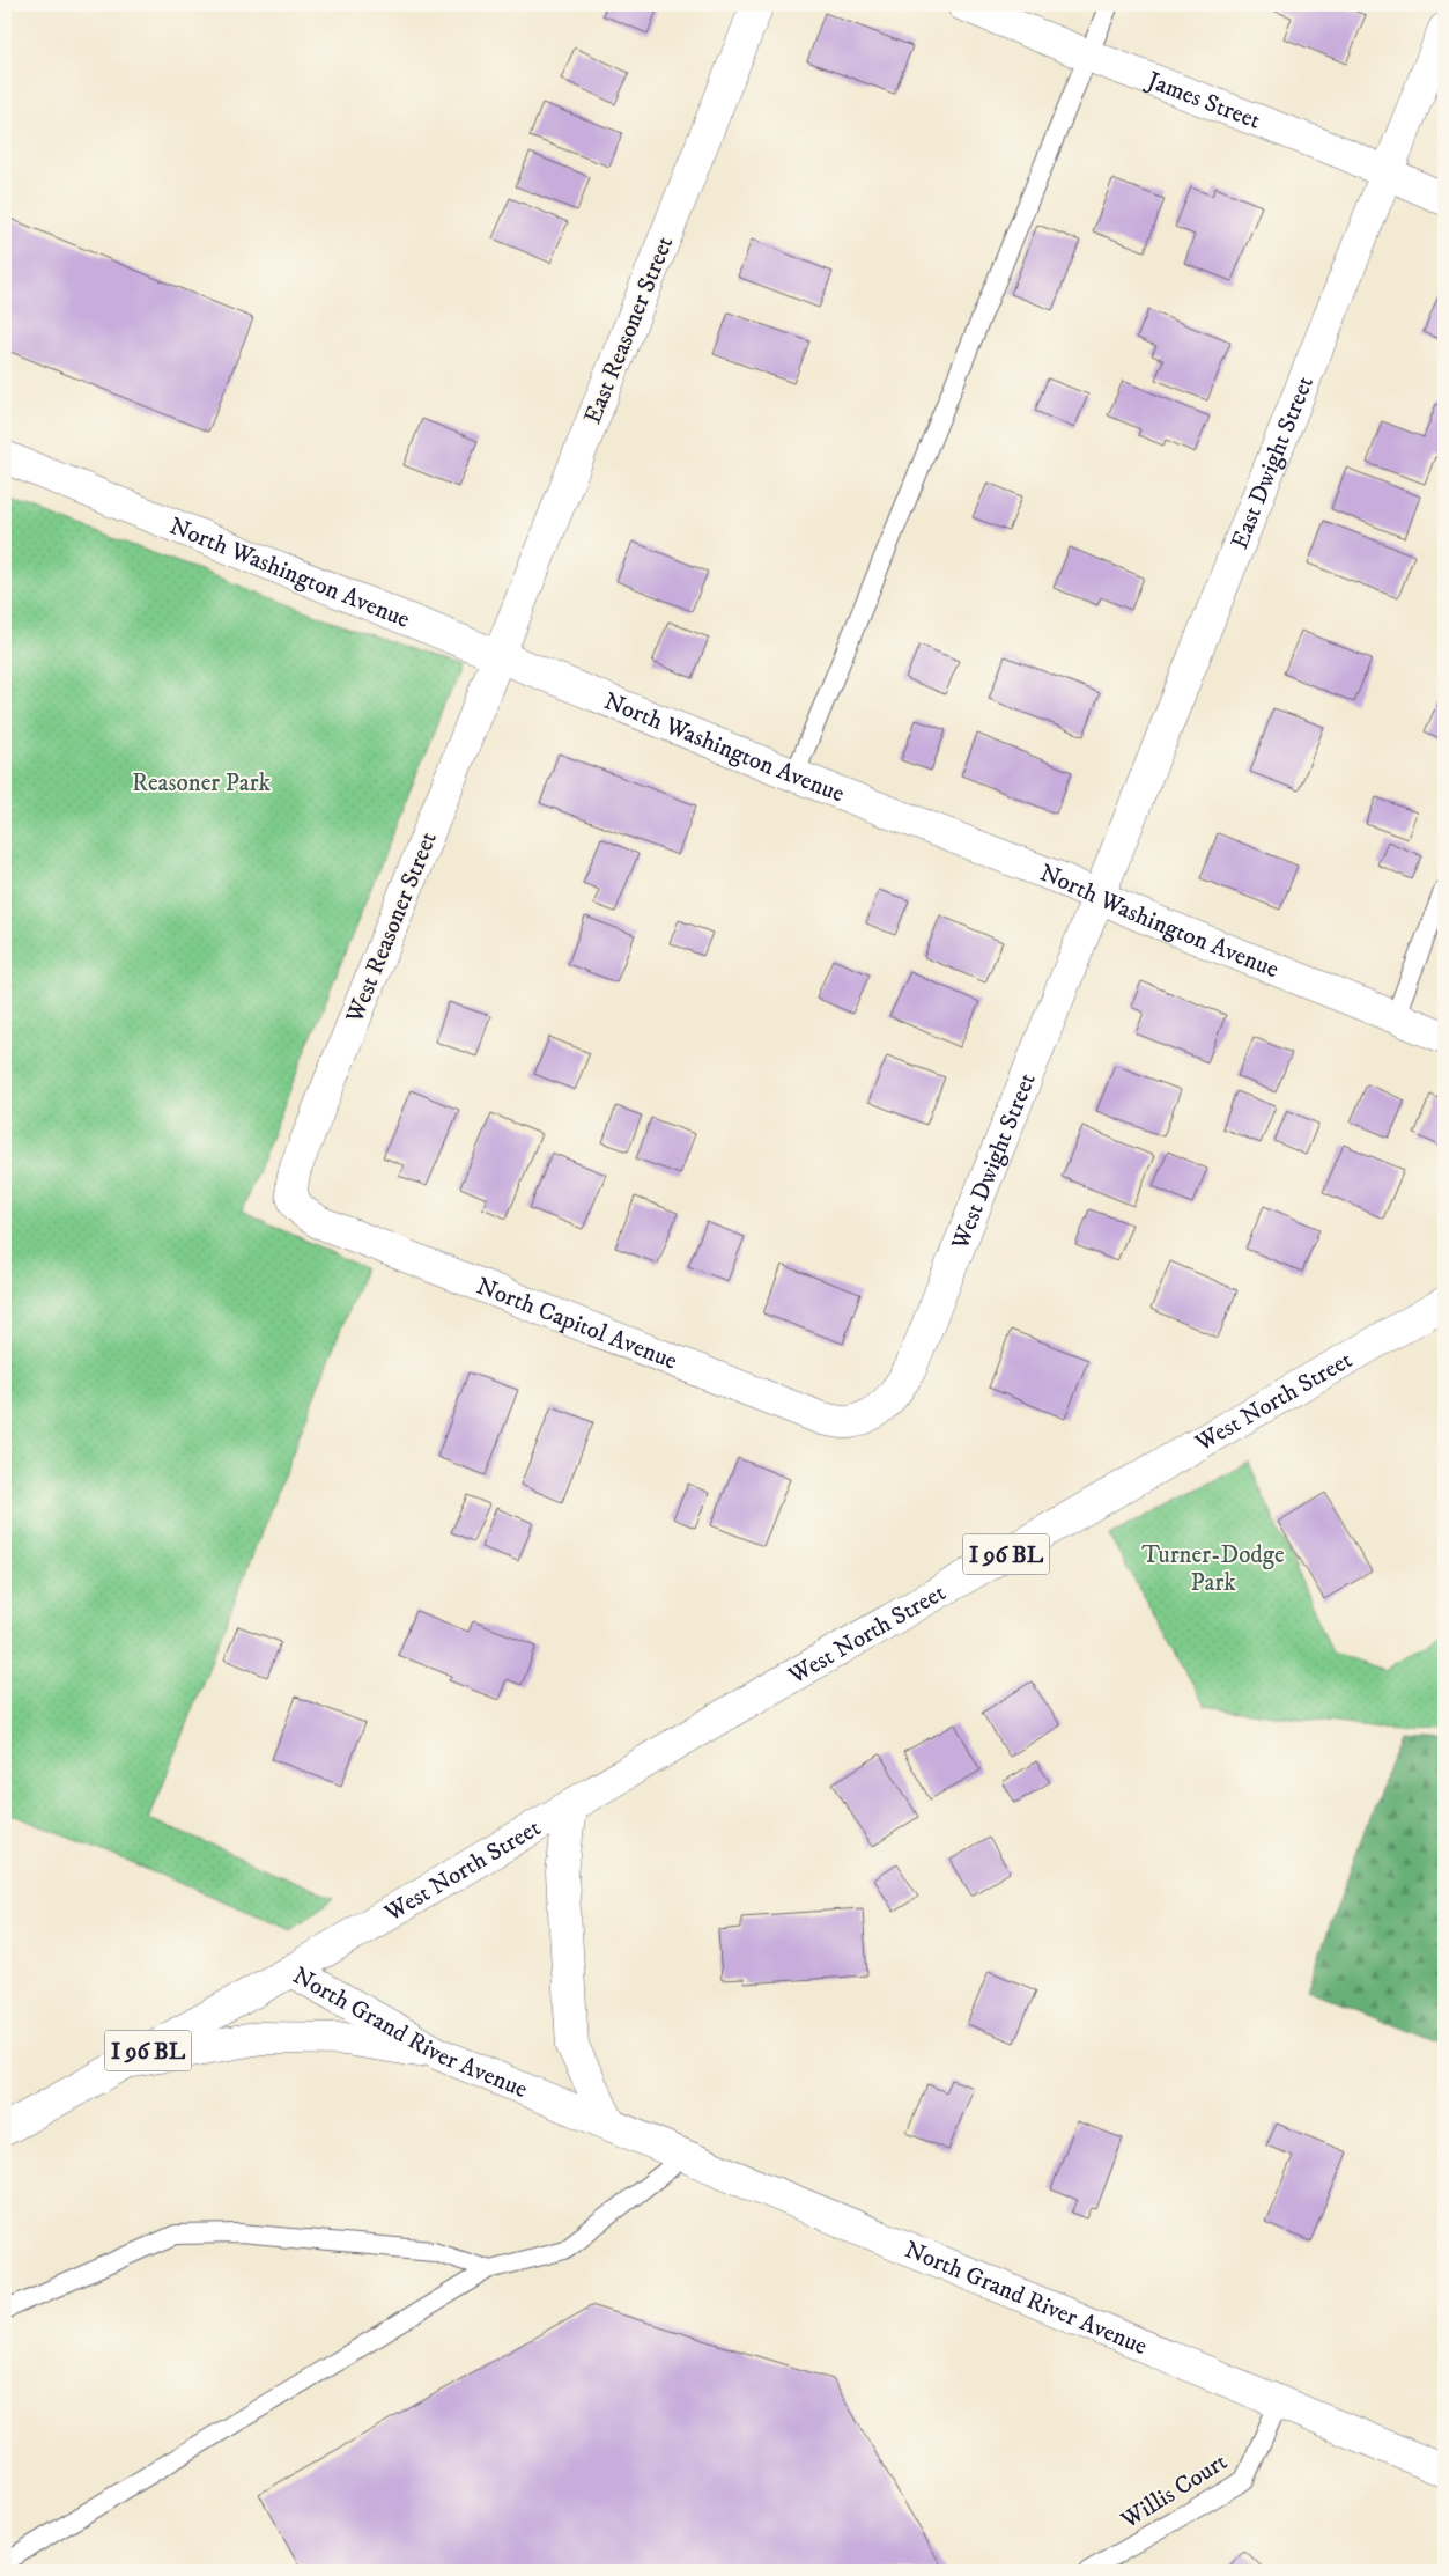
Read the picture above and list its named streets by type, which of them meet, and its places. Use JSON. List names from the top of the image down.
{
  "streets": {
    "street": [
      "James Street",
      "East Reasoner Street",
      "East Dwight Street",
      "North Washington Avenue",
      "West Reasoner Street",
      "West Dwight Street",
      "North Capitol Avenue",
      "West North Street",
      "I 96 BL",
      "North Grand River Avenue"
    ],
    "lane": ["Willis Court"]
  },
  "crossings": [
    ["James Street", "East Dwight Street"],
    ["East Reasoner Street", "North Washington Avenue"],
    ["East Reasoner Street", "West Reasoner Street"],
    ["East Dwight Street", "North Washington Avenue"],
    ["East Dwight Street", "West Dwight Street"],
    ["North Washington Avenue", "West Reasoner Street"],
    ["North Washington Avenue", "West Dwight Street"],
    ["West Reasoner Street", "North Capitol Avenue"],
    ["West Dwight Street", "North Capitol Avenue"],
    ["West North Street", "North Grand River Avenue"],
    ["North Grand River Avenue", "Willis Court"]
  ],
  "parks": ["Reasoner Park", "Turner-Dodge Park"]
}
